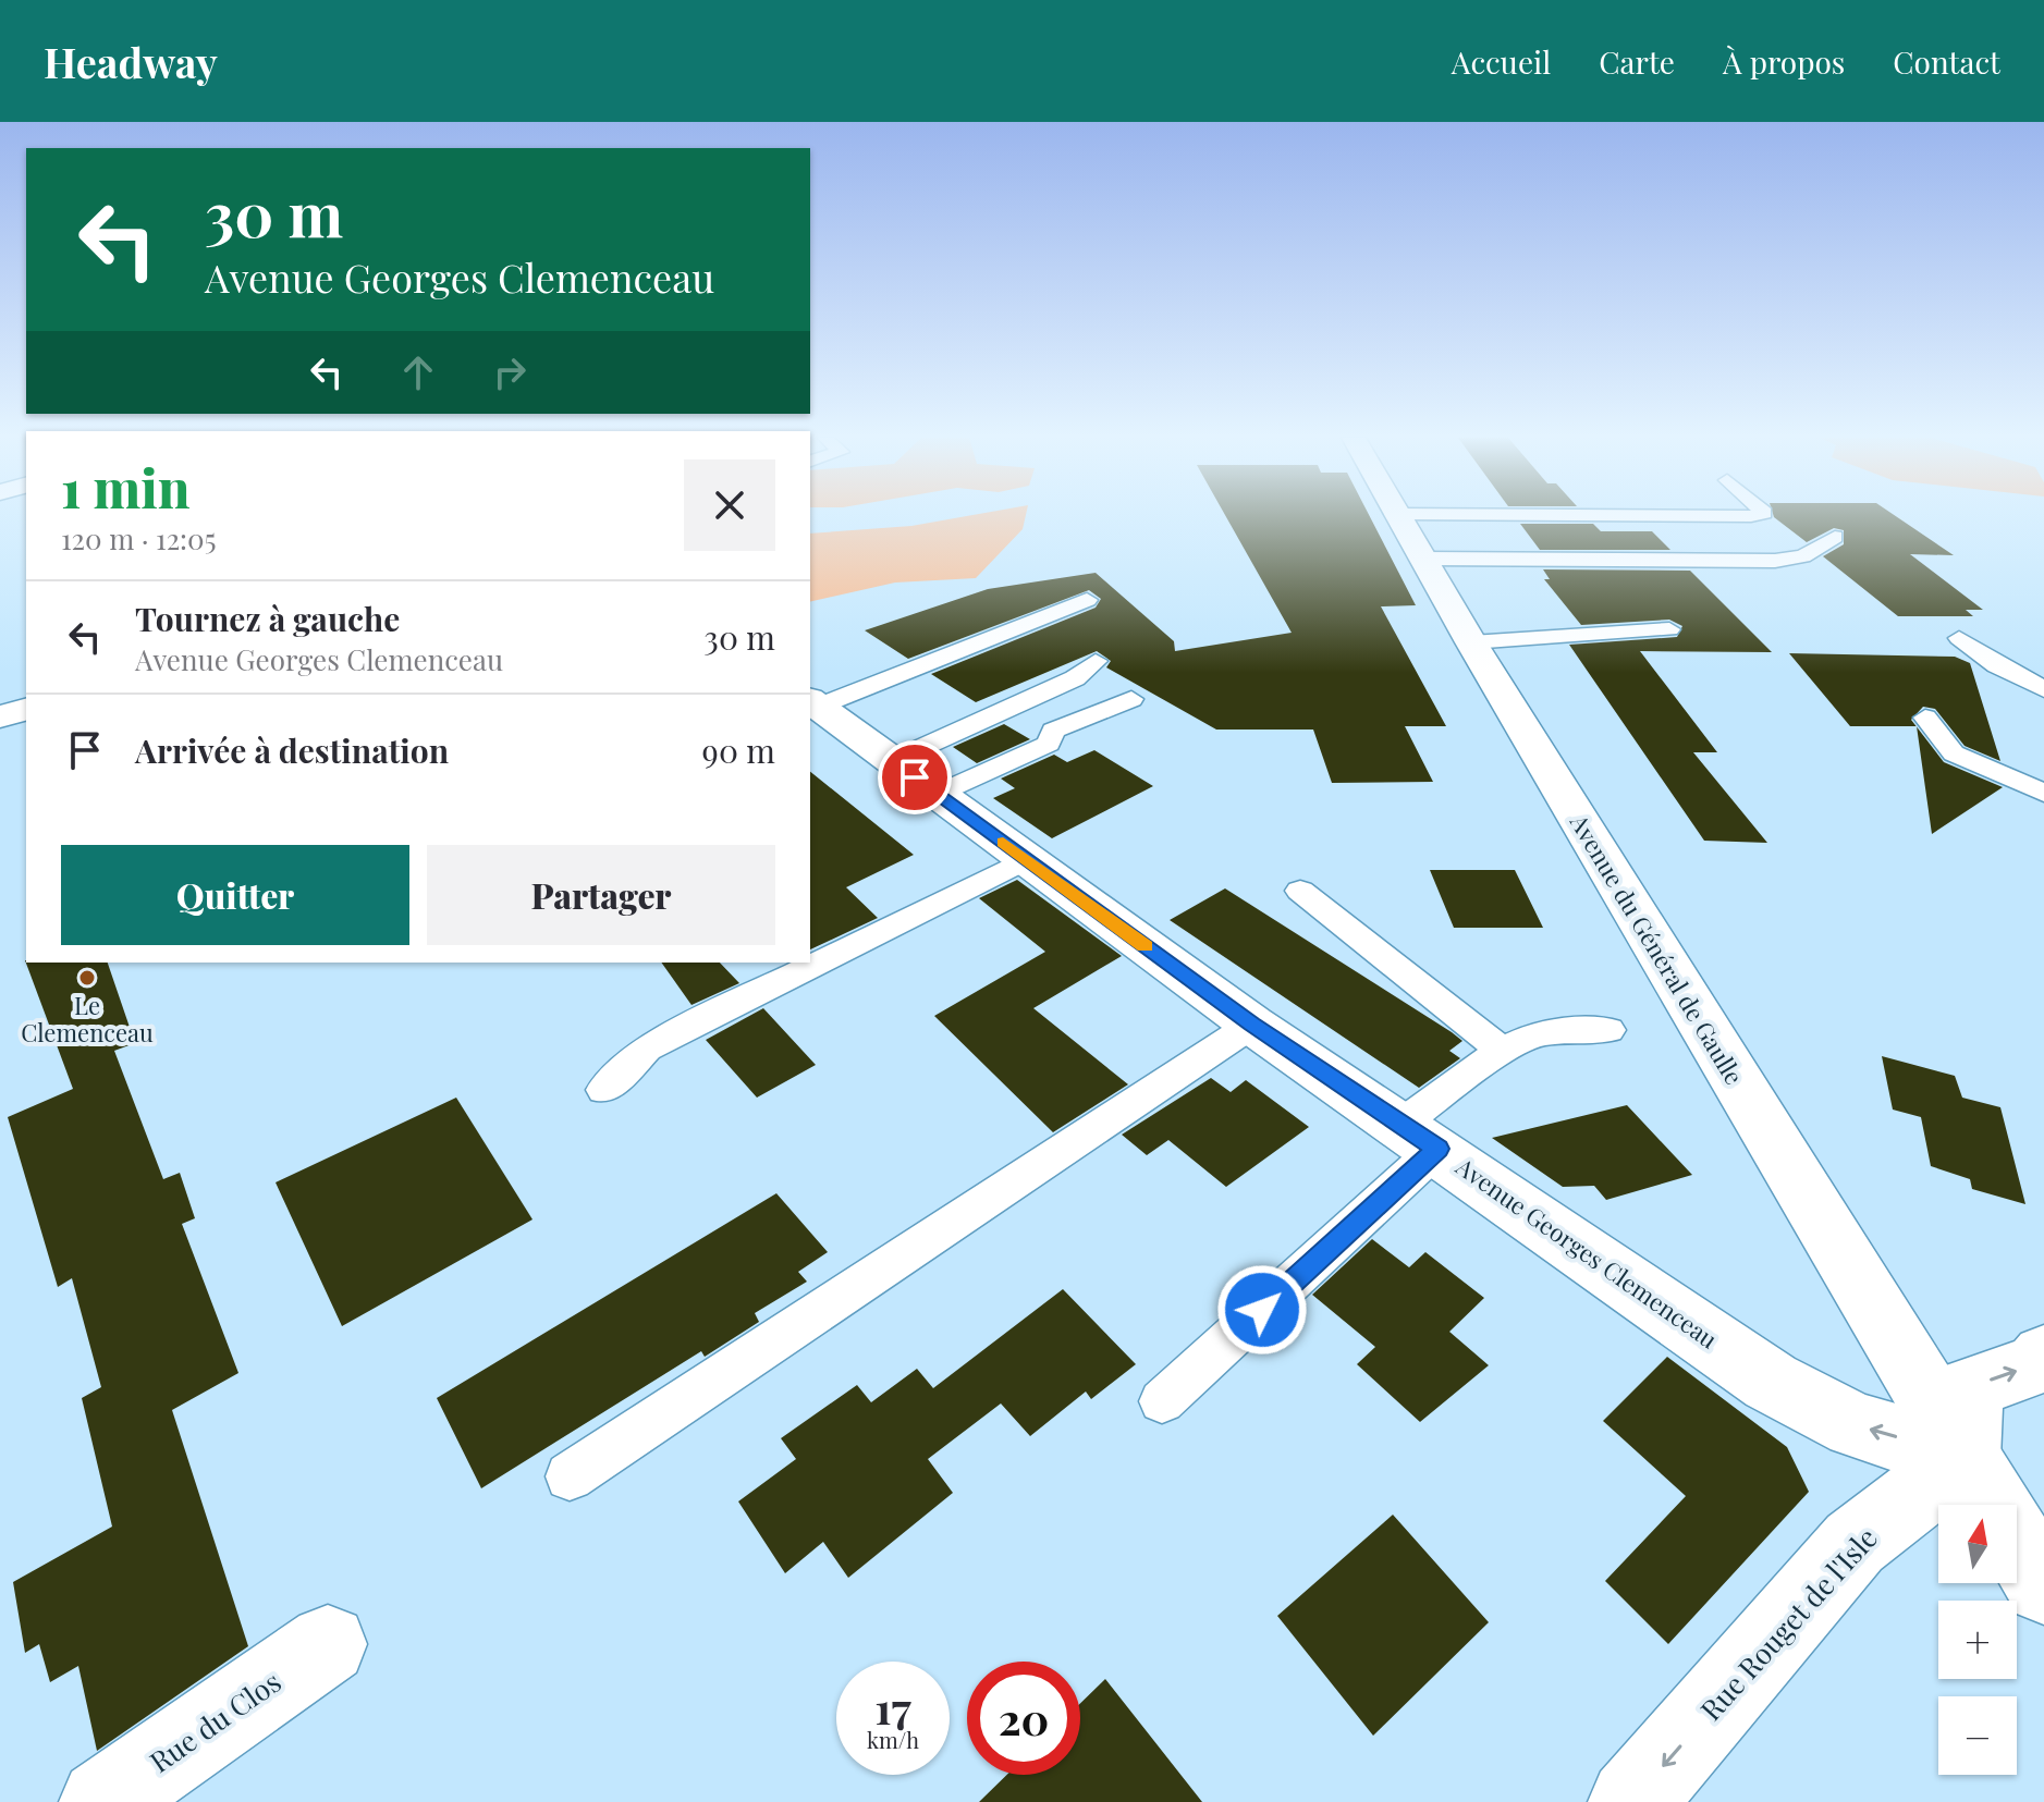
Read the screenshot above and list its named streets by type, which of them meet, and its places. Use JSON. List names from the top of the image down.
{
  "streets": {
    "street": [
      "Avenue du Général de Gaulle",
      "Avenue Georges Clemenceau",
      "Rue Rouget de l'Isle",
      "Rue du Clos"
    ]
  },
  "crossings": [
    ["Avenue du Général de Gaulle", "Avenue Georges Clemenceau"],
    ["Avenue du Général de Gaulle", "Rue Rouget de l'Isle"],
    ["Avenue Georges Clemenceau", "Rue Rouget de l'Isle"]
  ],
  "one_way": ["Avenue Georges Clemenceau", "Rue Rouget de l'Isle"],
  "places": ["Le Clemenceau"],
  "north": "top",
  "page": {
    "header": "Headway",
    "nav": [
      "Accueil",
      "Carte",
      "À propos",
      "Contact"
    ],
    "turn": ["30 m", "Avenue Georges Clemenceau"],
    "heading": ["1 min", "120 m · 12:05"],
    "list": [
      {
        "name": "Tournez à gauche",
        "note": "Avenue Georges Clemenceau",
        "value": "30 m"
      },
      {
        "name": "Arrivée à destination",
        "value": "90 m"
      }
    ],
    "buttons": ["Quitter", "Partager"],
    "map_buttons": ["+", "−"],
    "speed": "17 km/h",
    "limit": "20"
  }
}
